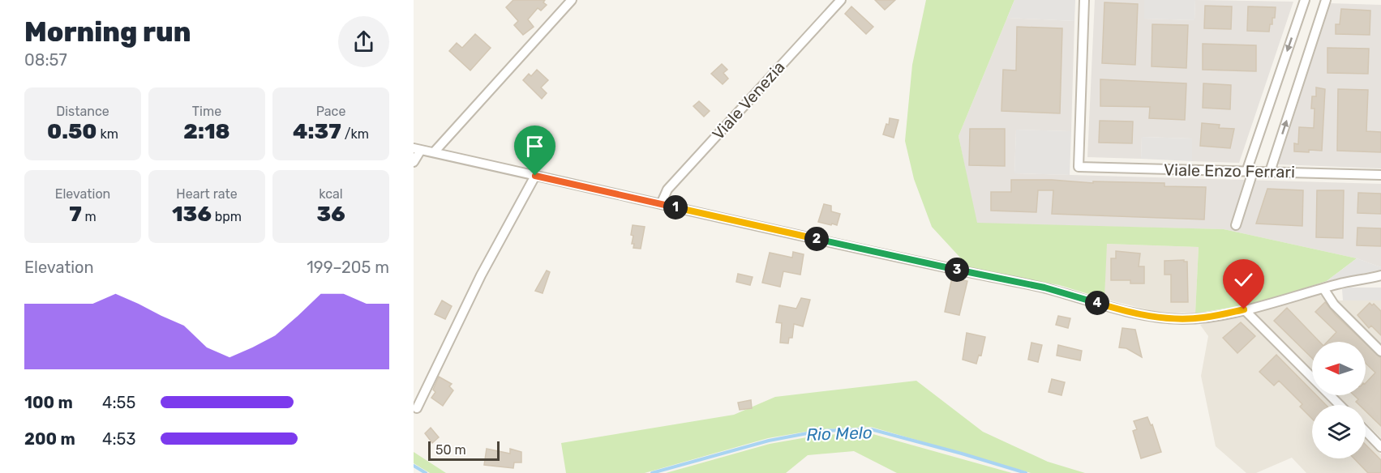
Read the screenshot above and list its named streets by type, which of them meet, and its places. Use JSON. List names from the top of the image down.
{
  "streets": {
    "street": ["Viale Venezia", "Viale Enzo Ferrari"]
  },
  "water": ["Rio Melo"],
  "scale_bar": "50 m",
  "north": "left",
  "page": {
    "heading": ["Morning run", "08:57"],
    "stats": [
      ["Distance", "0.50 km"],
      ["Time", "2:18"],
      ["Pace", "4:37 /km"],
      ["Elevation", "7 m"],
      ["Heart rate", "136 bpm"],
      ["kcal", "36"]
    ],
    "pins": [
      "1",
      "2",
      "3",
      "4"
    ],
    "chart": ["Elevation", "199–205 m"],
    "list": [
      {
        "name": "100 m",
        "note": "4:55"
      },
      {
        "name": "200 m",
        "note": "4:53"
      }
    ],
    "scale": "50 m"
  }
}
